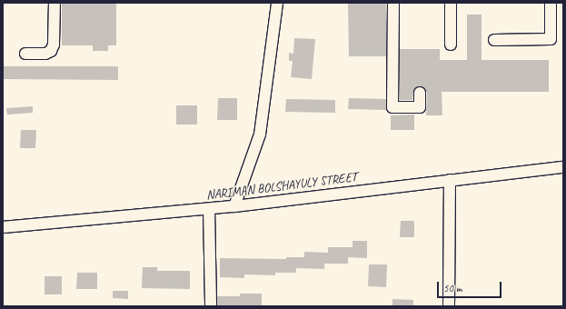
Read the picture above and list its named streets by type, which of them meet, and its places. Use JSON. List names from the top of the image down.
{
  "streets": {
    "street": ["NARIMAN BOLSHAYULY STREET"]
  },
  "scale_bar": "50 m"
}
